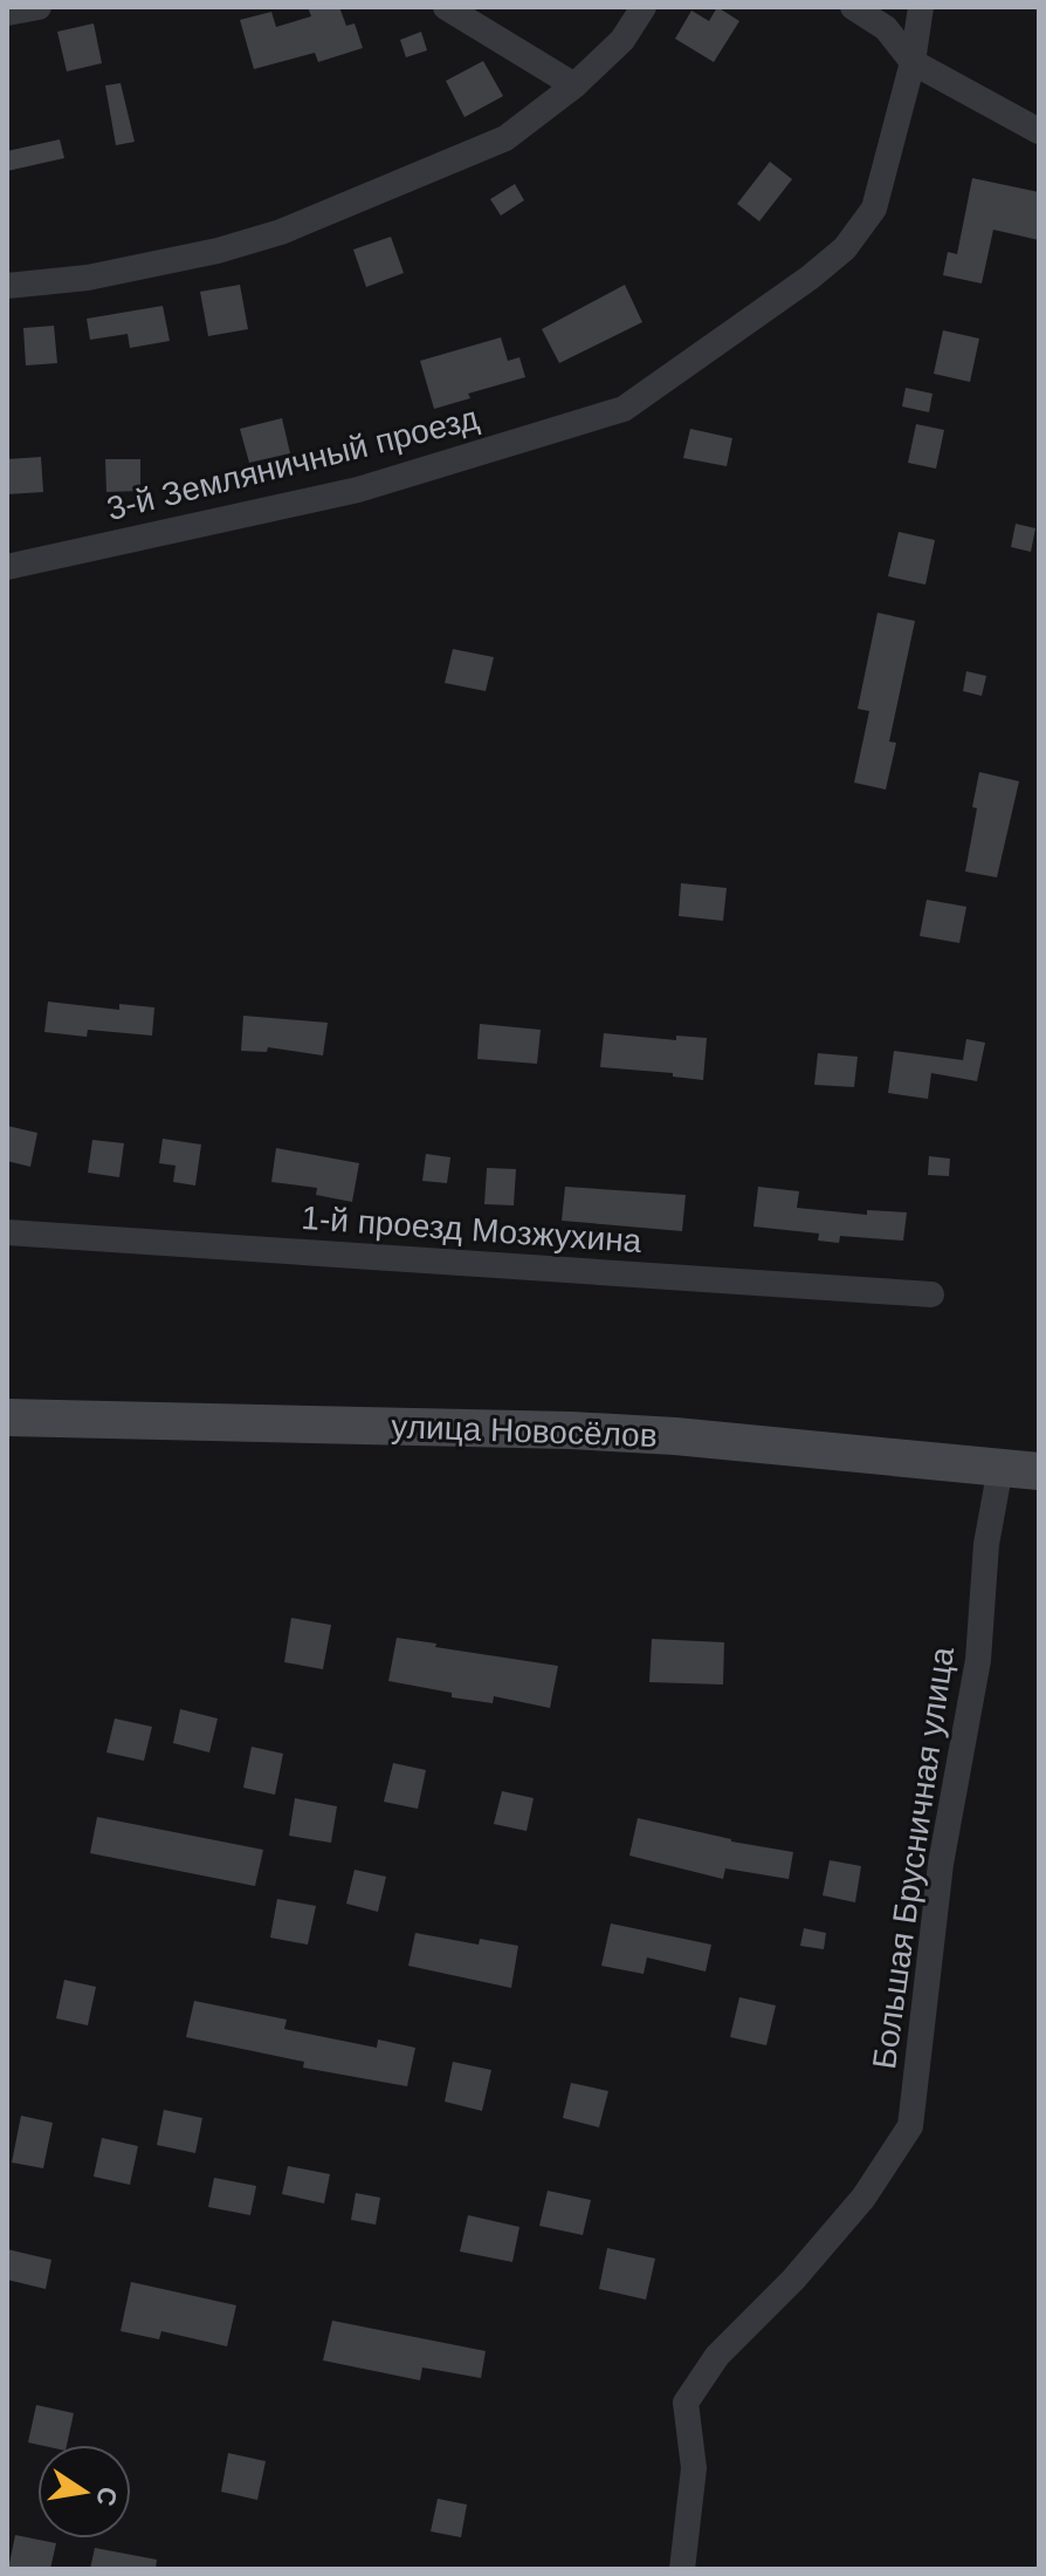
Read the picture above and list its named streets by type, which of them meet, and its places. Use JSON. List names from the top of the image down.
{
  "streets": {
    "street": [
      "3-й Земляничный проезд",
      "1-й проезд Мозжухина",
      "улица Новосёлов",
      "Большая Брусничная улица"
    ]
  },
  "crossings": [
    ["улица Новосёлов", "Большая Брусничная улица"]
  ],
  "north": "right"
}
